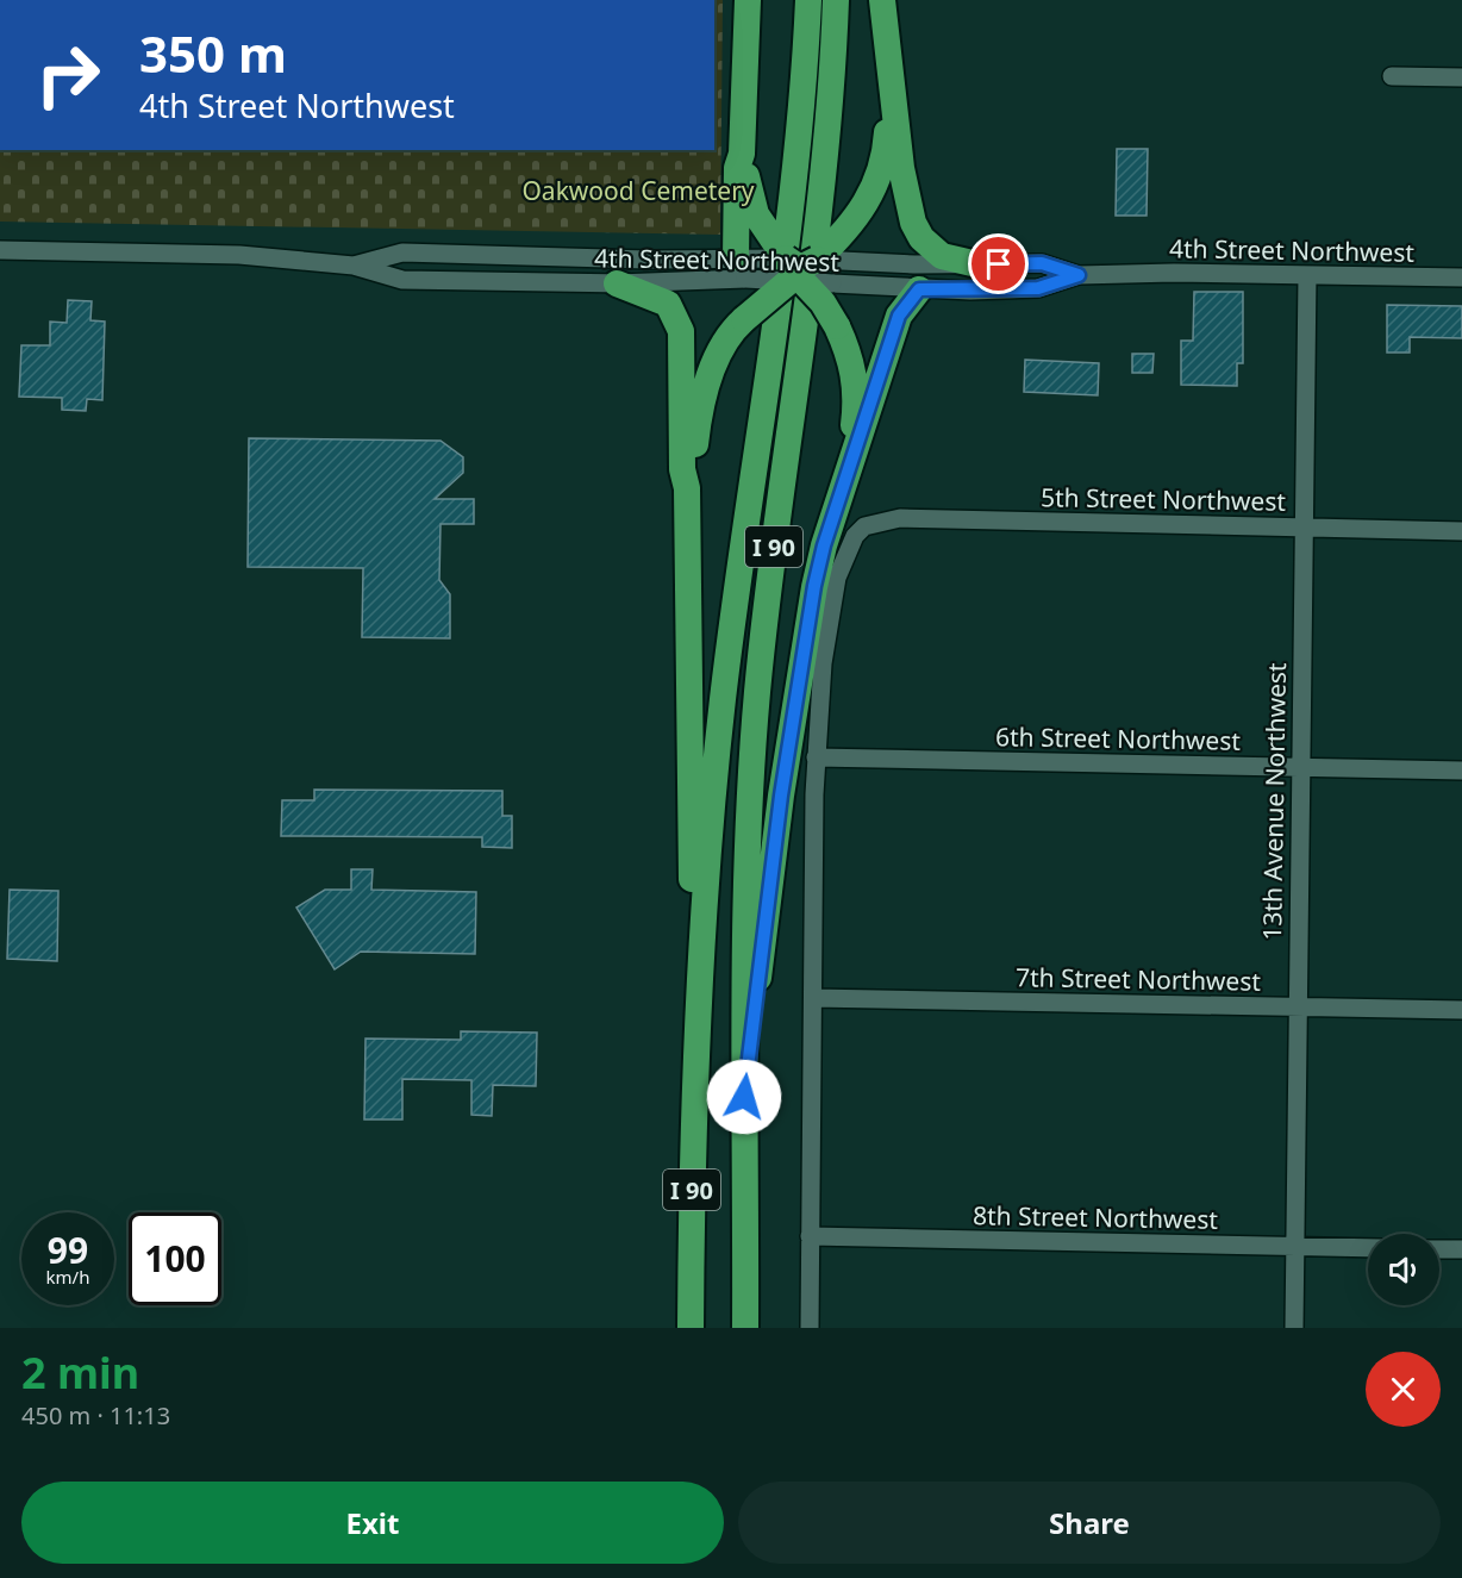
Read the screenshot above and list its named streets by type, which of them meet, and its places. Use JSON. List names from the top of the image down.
{
  "streets": {
    "highway": ["I 90"],
    "street": [
      "4th Street Northwest",
      "5th Street Northwest",
      "6th Street Northwest",
      "13th Avenue Northwest",
      "7th Street Northwest",
      "8th Street Northwest"
    ]
  },
  "crossings": [
    ["4th Street Northwest", "13th Avenue Northwest"],
    ["5th Street Northwest", "6th Street Northwest"],
    ["5th Street Northwest", "13th Avenue Northwest"],
    ["6th Street Northwest", "13th Avenue Northwest"],
    ["13th Avenue Northwest", "7th Street Northwest"],
    ["13th Avenue Northwest", "8th Street Northwest"]
  ],
  "parks": ["Oakwood Cemetery"],
  "page": {
    "turn": ["350 m", "4th Street Northwest"],
    "speed": "99 km/h",
    "limit": "100",
    "heading": ["2 min", "450 m · 11:13"],
    "buttons": ["Exit", "Share"]
  }
}
